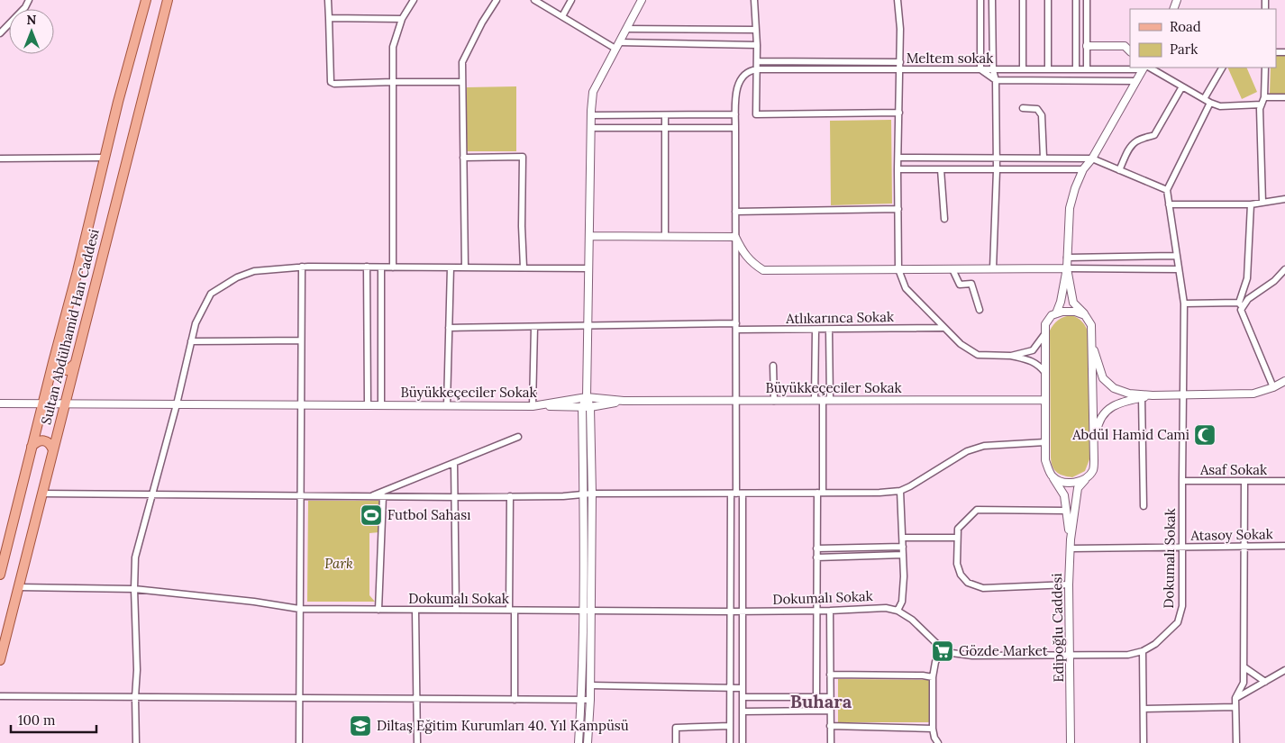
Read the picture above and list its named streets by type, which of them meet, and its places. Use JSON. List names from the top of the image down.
{
  "streets": {
    "main road": ["Sultan Abdülhamid Han Caddesi"],
    "street": [
      "Meltem sokak",
      "Atlıkarınca Sokak",
      "Büyükkeçeciler Sokak",
      "Asaf Sokak",
      "Atasoy Sokak",
      "Dokumalı Sokak",
      "Edipoğlu Caddesi"
    ]
  },
  "crossings": [
    ["Sultan Abdülhamid Han Caddesi", "Büyükkeçeciler Sokak"],
    ["Sultan Abdülhamid Han Caddesi", "Dokumalı Sokak"],
    ["Asaf Sokak", "Dokumalı Sokak"],
    ["Atasoy Sokak", "Dokumalı Sokak"],
    ["Atasoy Sokak", "Edipoğlu Caddesi"],
    ["Dokumalı Sokak", "Edipoğlu Caddesi"]
  ],
  "districts": ["Buhara"],
  "parks": ["Park"],
  "places": {
    "mosque": ["Abdül Hamid Cami"],
    "sports": ["Futbol Sahası"],
    "supermarket": ["Gözde Market"],
    "school or university": ["Diltaş Eğitim Kurumları 40. Yıl Kampüsü"]
  },
  "legend": ["Road", "Park"],
  "scale_bar": "100 m",
  "north": "top"
}
